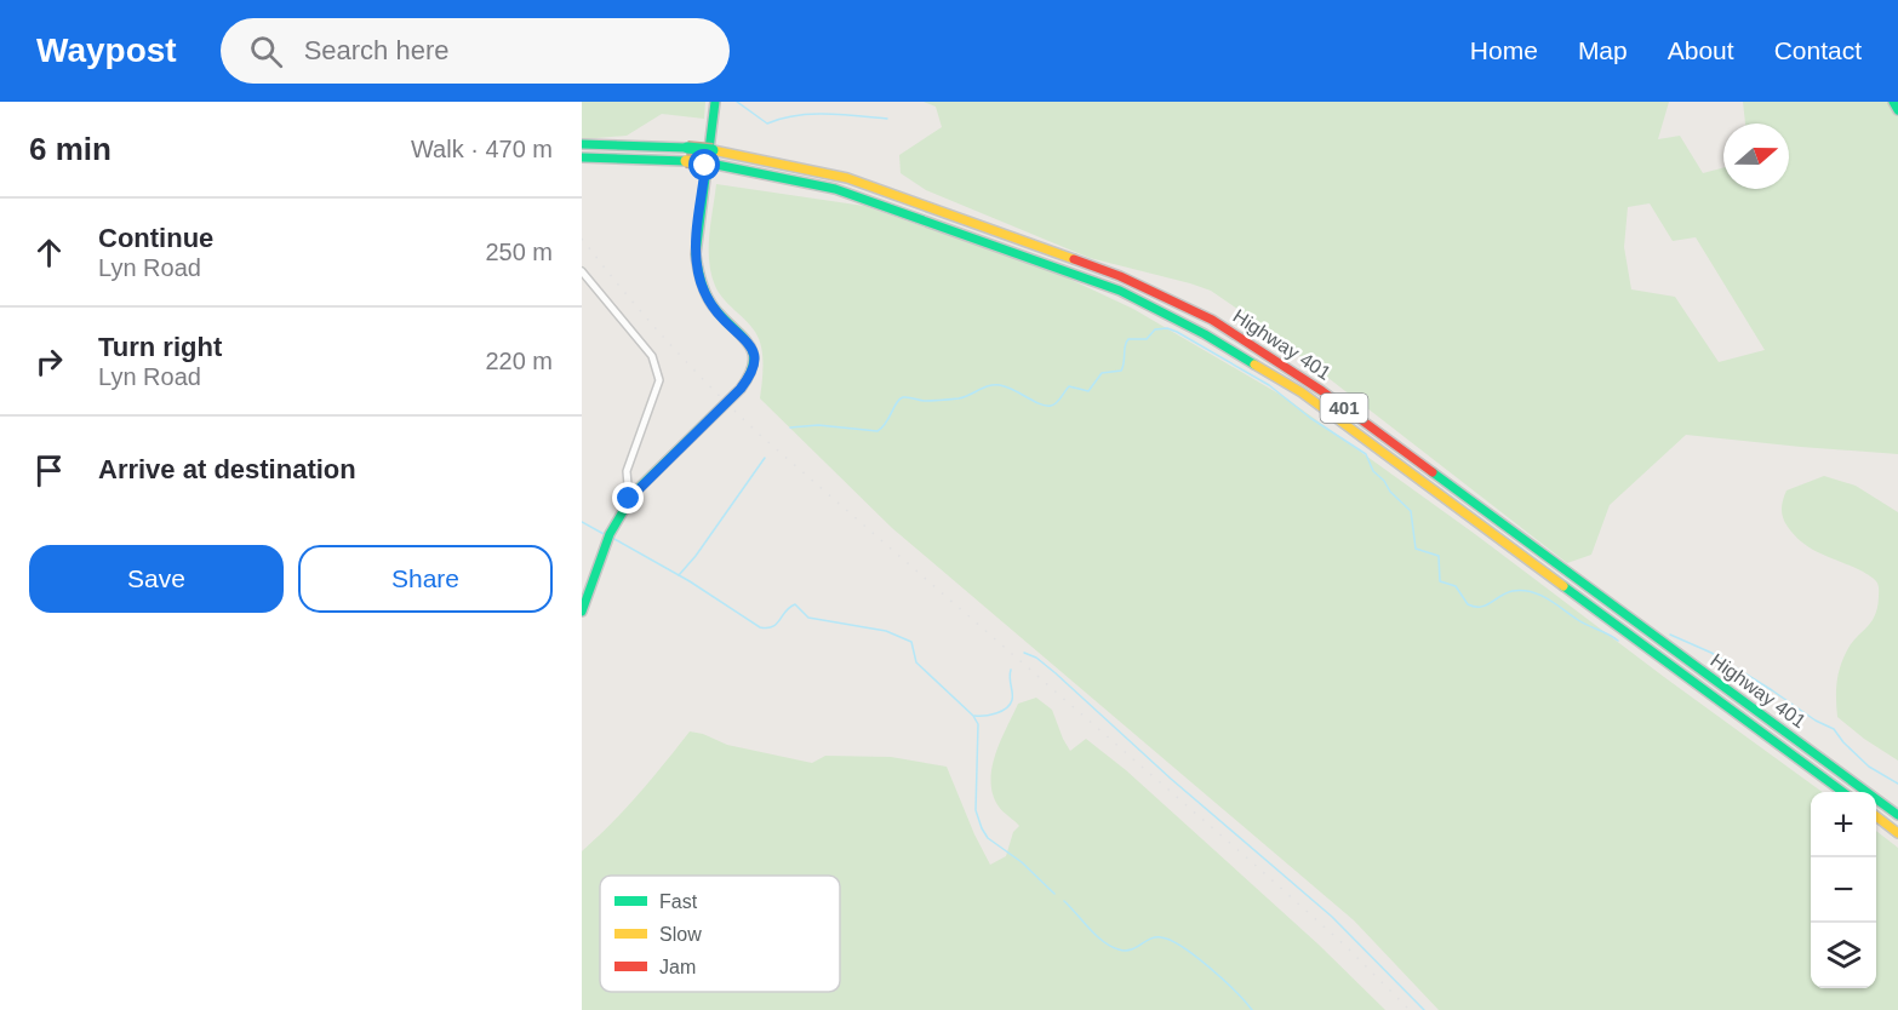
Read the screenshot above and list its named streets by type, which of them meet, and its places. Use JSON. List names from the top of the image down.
{
  "streets": {
    "main road": ["Highway 401", "401"]
  },
  "legend": ["Fast", "Slow", "Jam"],
  "north": "right",
  "page": {
    "header": "Waypost",
    "search": "Search here",
    "nav": [
      "Home",
      "Map",
      "About",
      "Contact"
    ],
    "heading": ["6 min", "Walk · 470 m"],
    "list": [
      ["Continue", "Lyn Road", "250 m"],
      ["Turn right", "Lyn Road", "220 m"],
      "Arrive at destination"
    ],
    "buttons": ["Save", "Share"],
    "map_buttons": ["+", "−"]
  }
}
